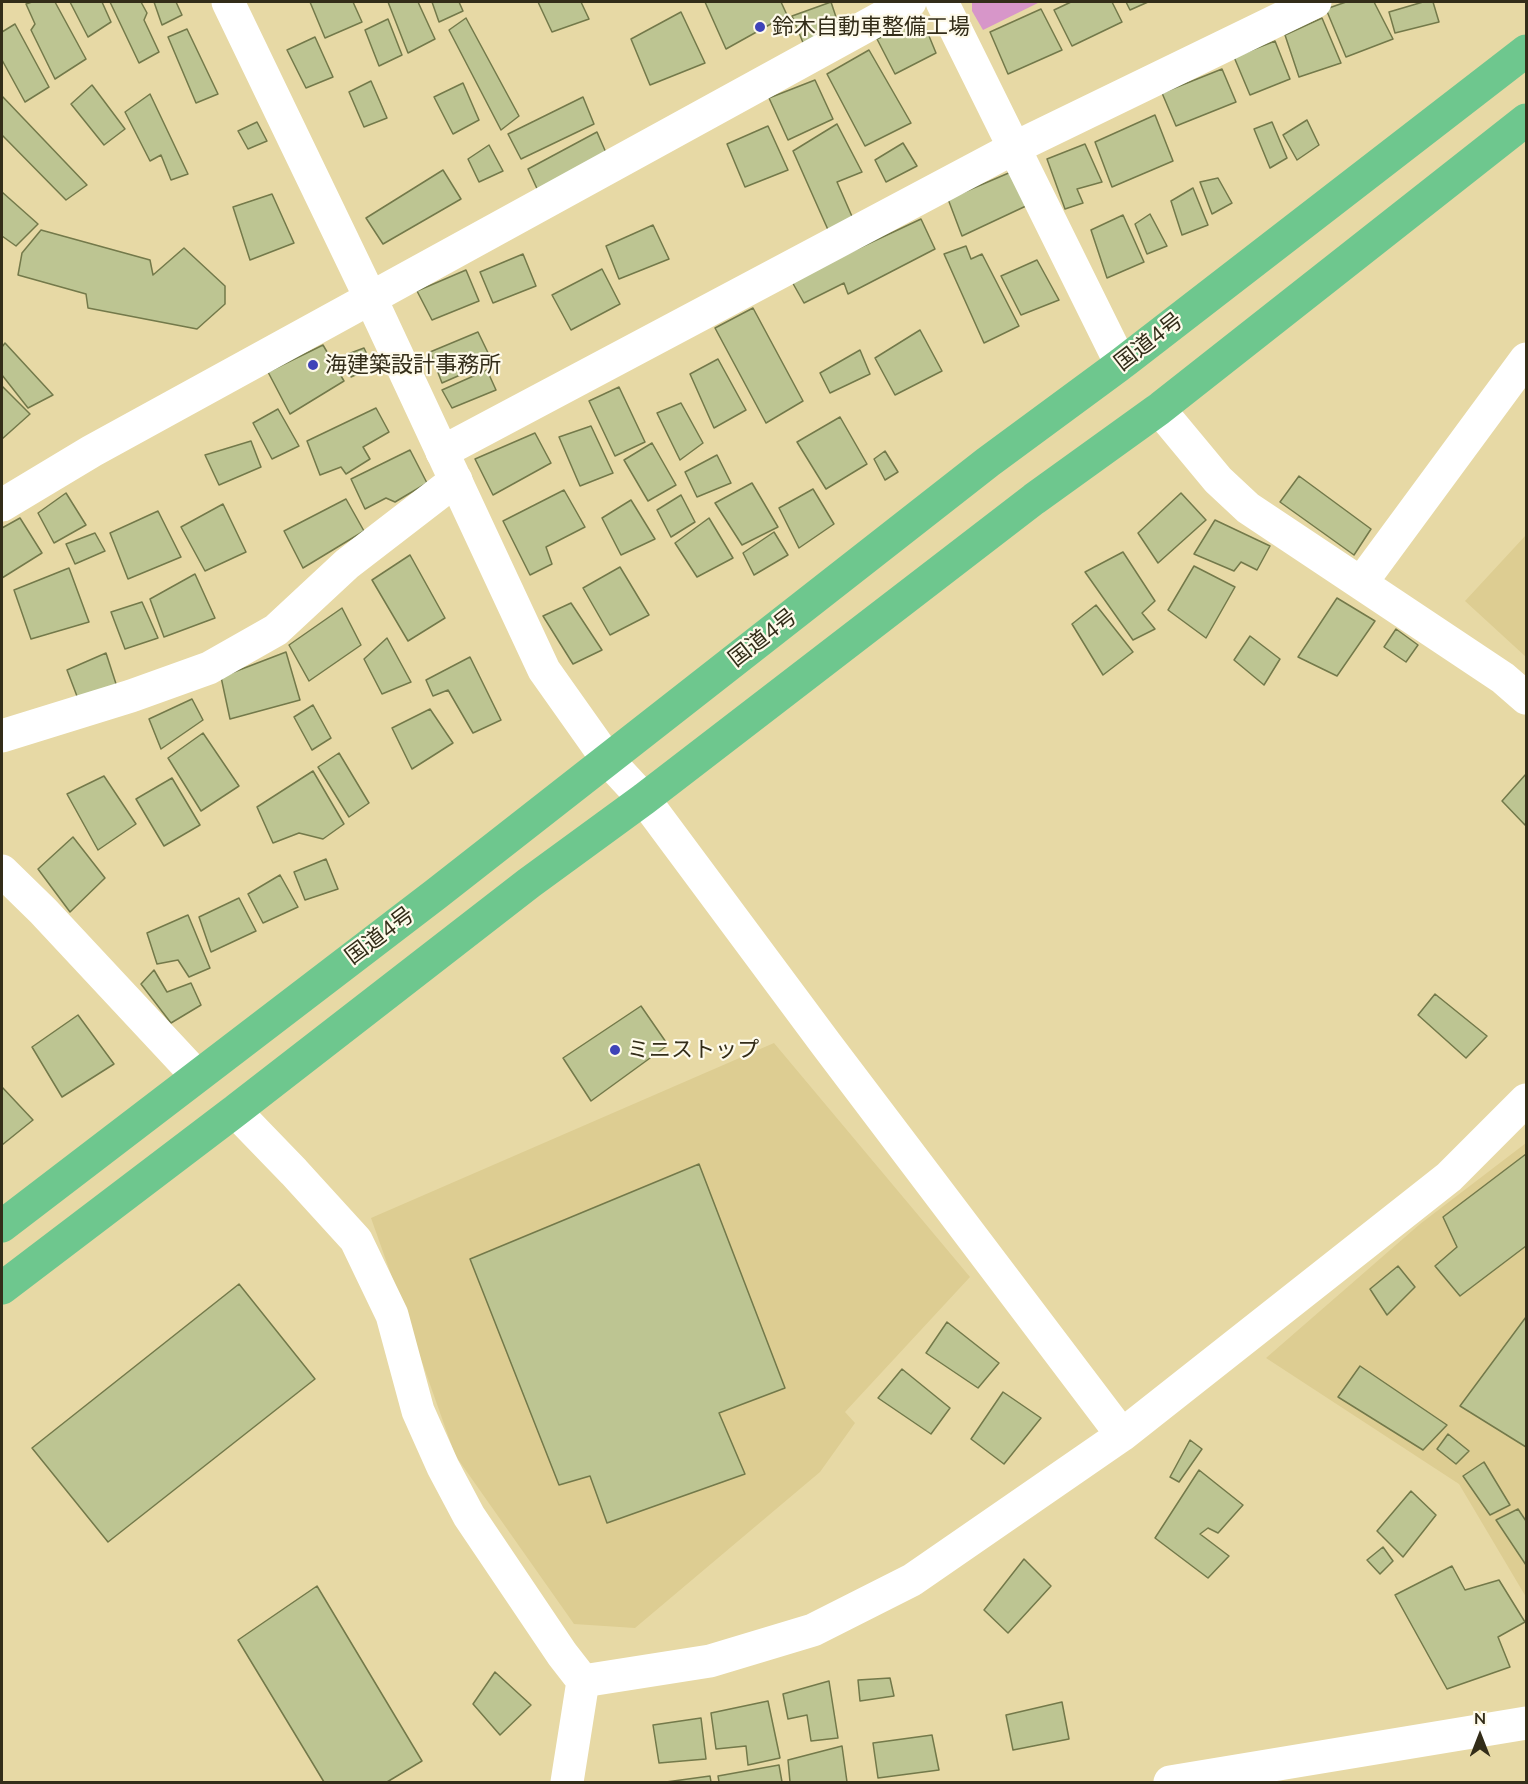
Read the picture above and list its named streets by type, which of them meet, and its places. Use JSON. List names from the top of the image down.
{
  "streets": {
    "highway": ["国道4号"]
  },
  "places": ["鈴木自動車整備工場", "海建築設計事務所", "ミニストップ"],
  "north": "top"
}
